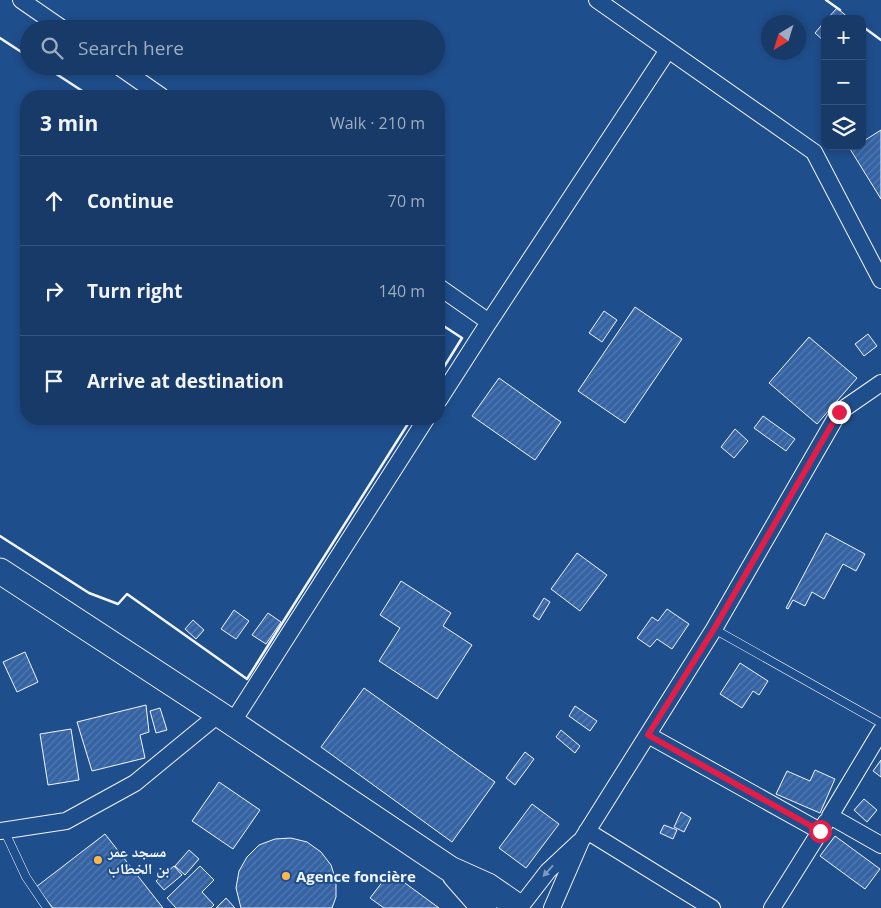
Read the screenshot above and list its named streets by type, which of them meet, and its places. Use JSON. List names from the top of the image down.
{
  "places": ["مسجد عمر بن الخطاب", "Agence foncière"],
  "north": "bottom left",
  "page": {
    "map_buttons": ["+", "−"],
    "search": "Search here",
    "heading": ["3 min", "Walk · 210 m"],
    "list": [
      ["Continue", "70 m"],
      ["Turn right", "140 m"],
      "Arrive at destination"
    ]
  }
}
